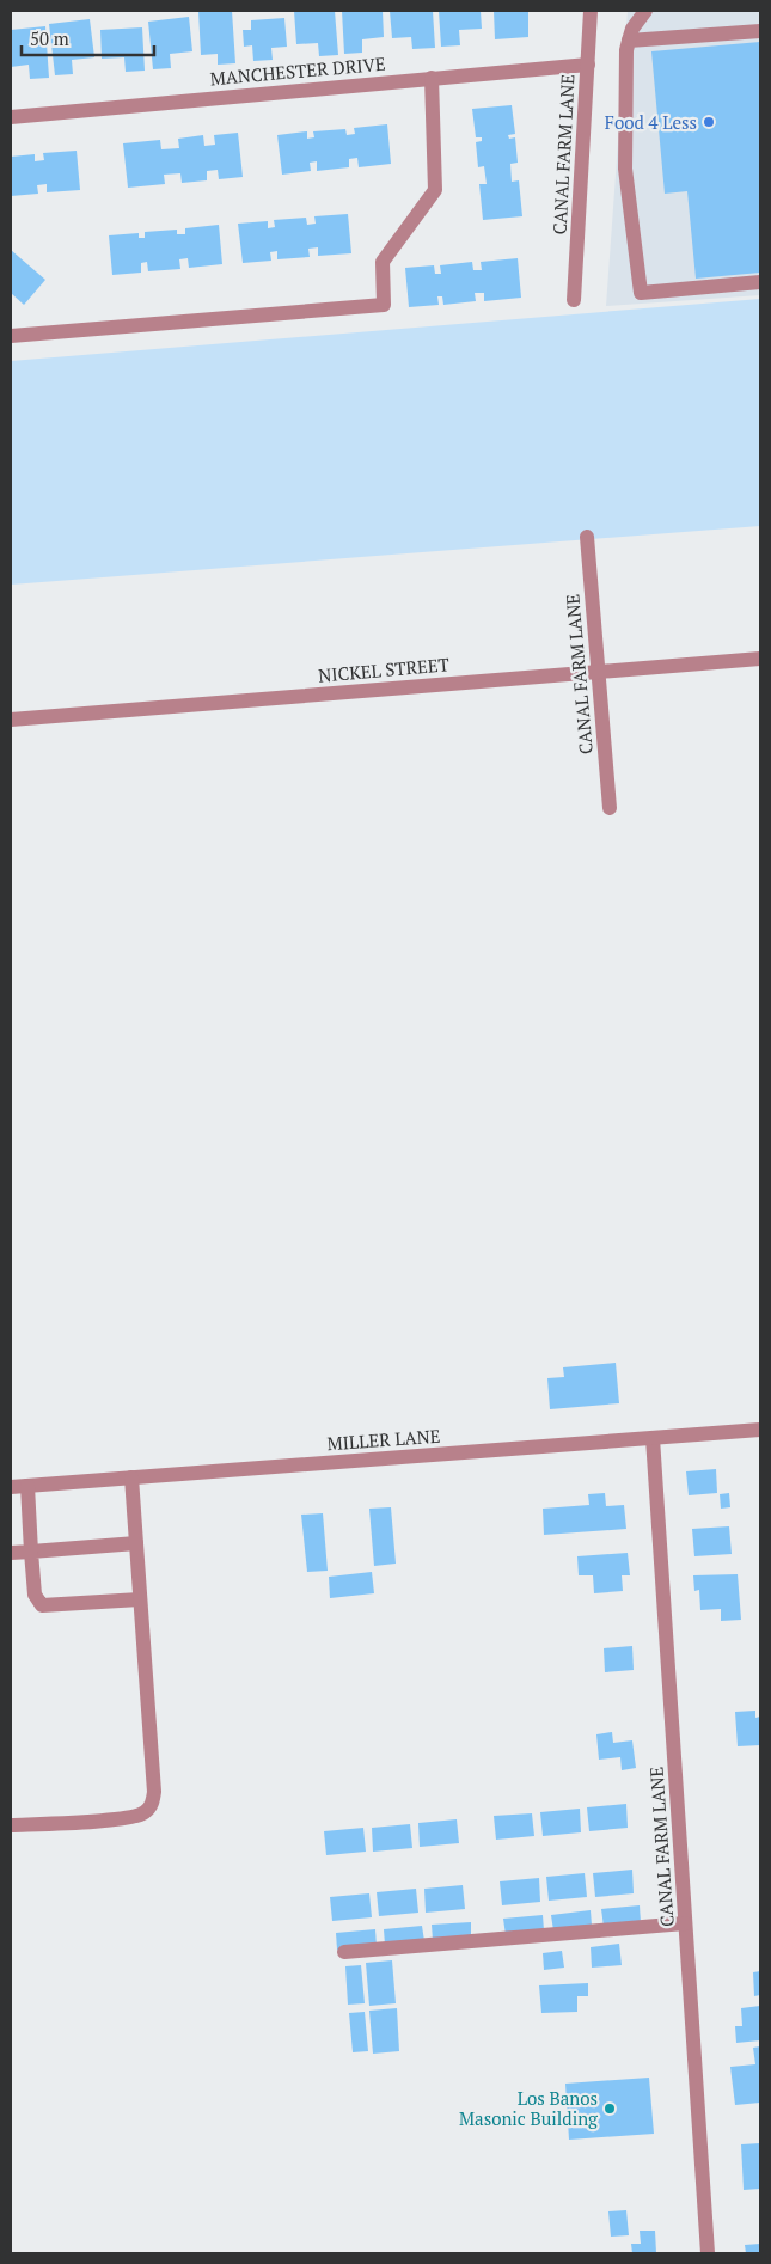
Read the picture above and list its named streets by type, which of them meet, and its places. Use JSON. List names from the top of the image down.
{
  "streets": {
    "street": [
      "MANCHESTER DRIVE",
      "CANAL FARM LANE",
      "NICKEL STREET",
      "MILLER LANE"
    ]
  },
  "crossings": [
    ["MANCHESTER DRIVE", "CANAL FARM LANE"],
    ["CANAL FARM LANE", "NICKEL STREET"],
    ["CANAL FARM LANE", "MILLER LANE"]
  ],
  "places": ["Food 4 Less", "Los Banos Masonic Building"],
  "scale_bar": "50 m"
}
